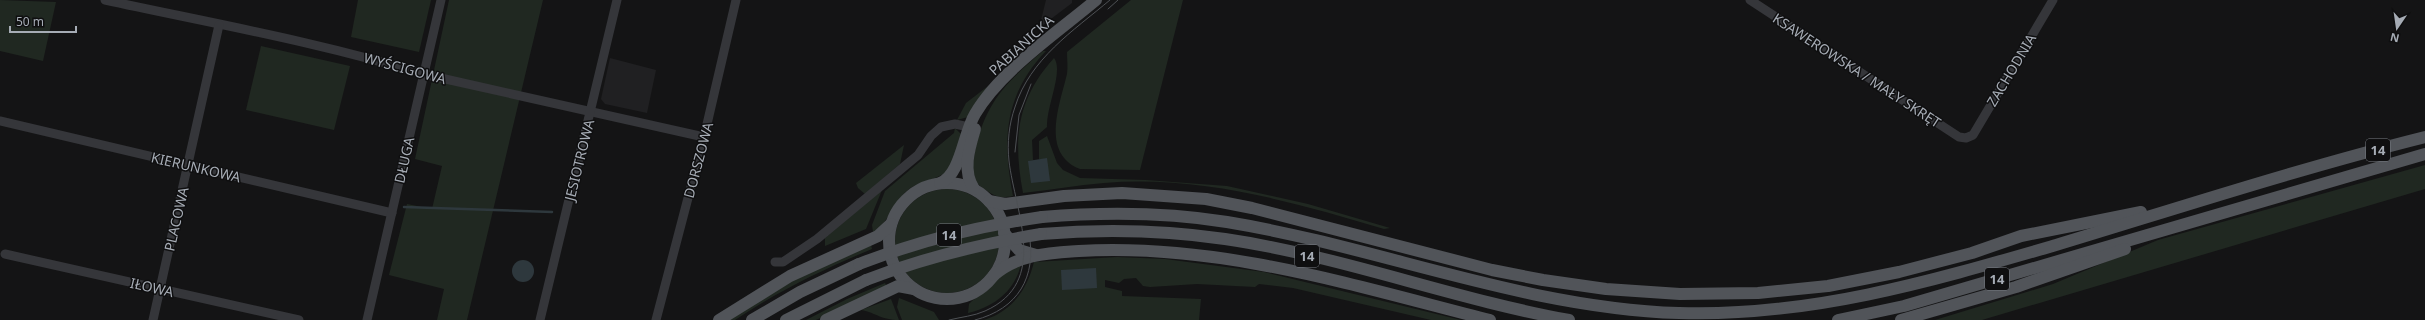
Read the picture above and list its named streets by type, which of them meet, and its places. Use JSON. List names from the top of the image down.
{
  "streets": {
    "main road": ["PABIANICKA", "14"],
    "street": [
      "WYŚCIGOWA",
      "KSAWEROWSKA / MAŁY SKRĘT",
      "ZACHODNIA",
      "DŁUGA",
      "JESIOTROWA",
      "DORSZOWA",
      "KIERUNKOWA",
      "PLACOWA",
      "IŁOWA"
    ]
  },
  "crossings": [
    ["WYŚCIGOWA", "DŁUGA"],
    ["WYŚCIGOWA", "JESIOTROWA"],
    ["WYŚCIGOWA", "DORSZOWA"],
    ["WYŚCIGOWA", "PLACOWA"],
    ["KSAWEROWSKA / MAŁY SKRĘT", "ZACHODNIA"],
    ["DŁUGA", "KIERUNKOWA"],
    ["KIERUNKOWA", "PLACOWA"],
    ["PLACOWA", "IŁOWA"]
  ],
  "scale_bar": "50 m",
  "north": "bottom"
}
